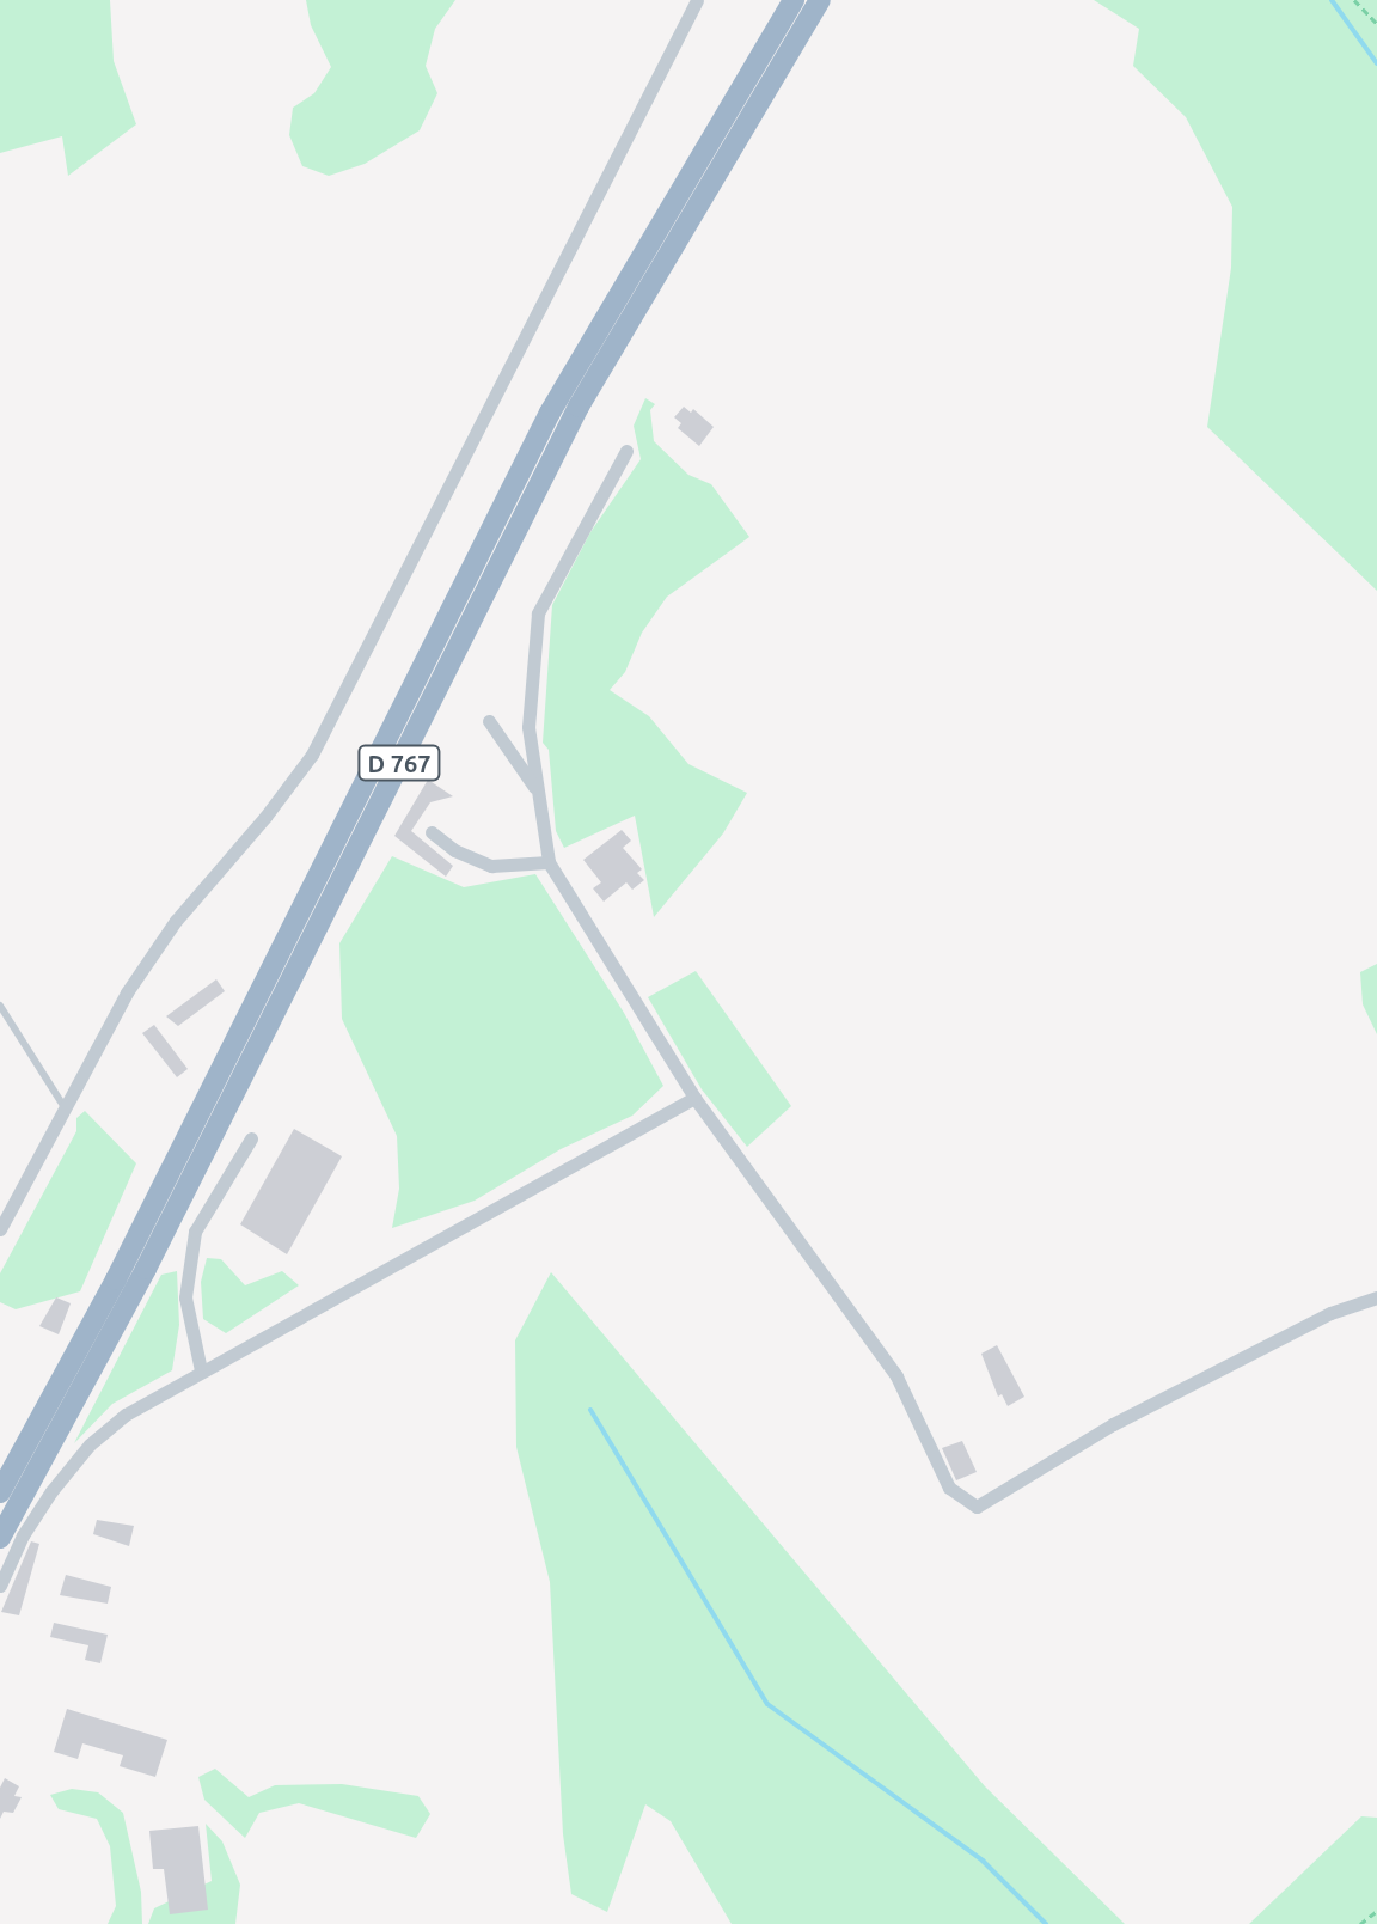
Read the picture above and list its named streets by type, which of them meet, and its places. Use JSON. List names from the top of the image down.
{
  "streets": {
    "highway": ["D 767"]
  }
}
